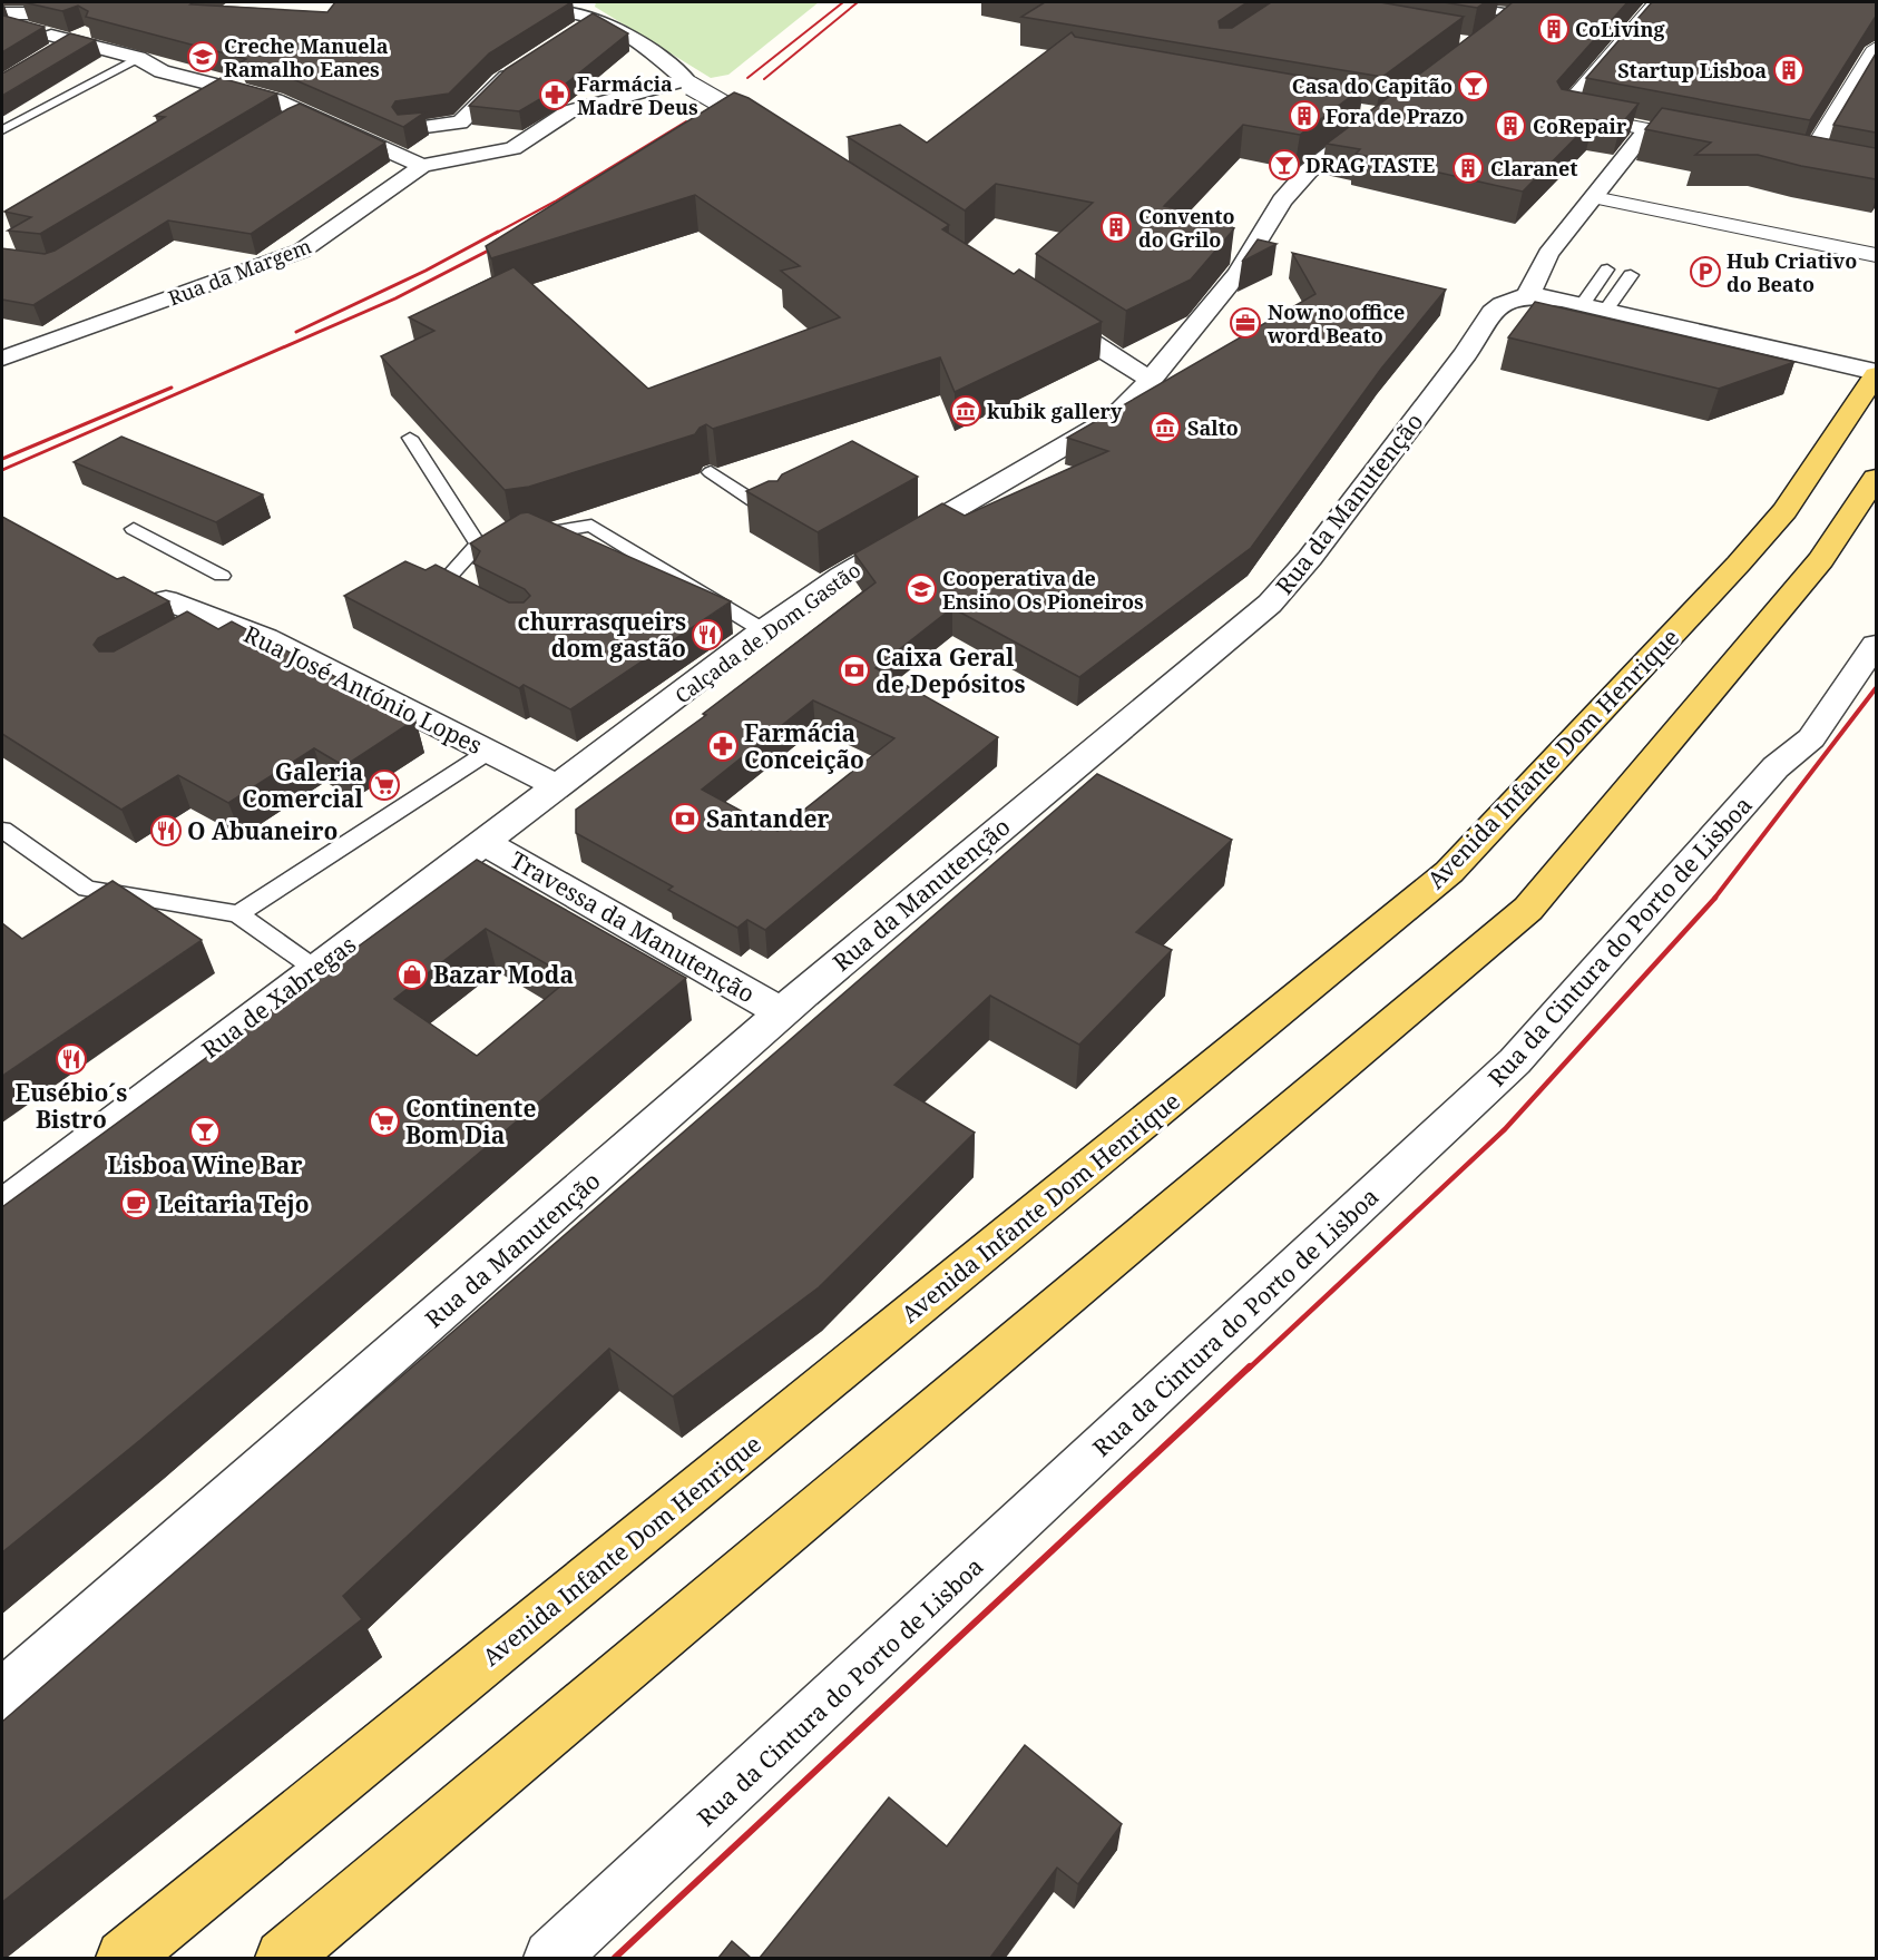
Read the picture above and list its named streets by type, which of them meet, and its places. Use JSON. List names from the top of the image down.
{
  "streets": {
    "main road": ["Avenida Infante Dom Henrique"],
    "street": [
      "Rua da Margem",
      "Rua da Manutenção",
      "Calçada de Dom Gastão",
      "Rua José António Lopes",
      "Travessa da Manutenção",
      "Rua da Cintura do Porto de Lisboa",
      "Rua de Xabregas"
    ]
  },
  "crossings": [
    ["Rua da Manutenção", "Avenida Infante Dom Henrique"],
    ["Rua da Manutenção", "Travessa da Manutenção"],
    ["Calçada de Dom Gastão", "Rua José António Lopes"],
    ["Calçada de Dom Gastão", "Rua de Xabregas"],
    ["Rua José António Lopes", "Rua de Xabregas"],
    ["Travessa da Manutenção", "Rua de Xabregas"]
  ],
  "places": {
    "building": [
      "CoLiving",
      "Startup Lisboa",
      "Fora de Prazo",
      "CoRepair",
      "Claranet",
      "Convento do Grilo"
    ],
    "school or university": ["Creche Manuela Ramalho Eanes", "Cooperativa de Ensino Os Pioneiros"],
    "bar": ["Casa do Capitão", "DRAG TASTE", "Lisboa Wine Bar"],
    "pharmacy": ["Farmácia Madre Deus", "Farmácia Conceição"],
    "parking": ["Hub Criativo do Beato"],
    "office": ["Now no office word Beato"],
    "museum": ["kubik gallery", "Salto"],
    "restaurant": ["churrasqueirs dom gastão", "O Abuaneiro", "Eusébio´s Bistro"],
    "bank": ["Caixa Geral de Depósitos", "Santander"],
    "supermarket": ["Galeria Comercial", "Continente Bom Dia"],
    "shop": ["Bazar Moda"],
    "cafe": ["Leitaria Tejo"]
  }
}
